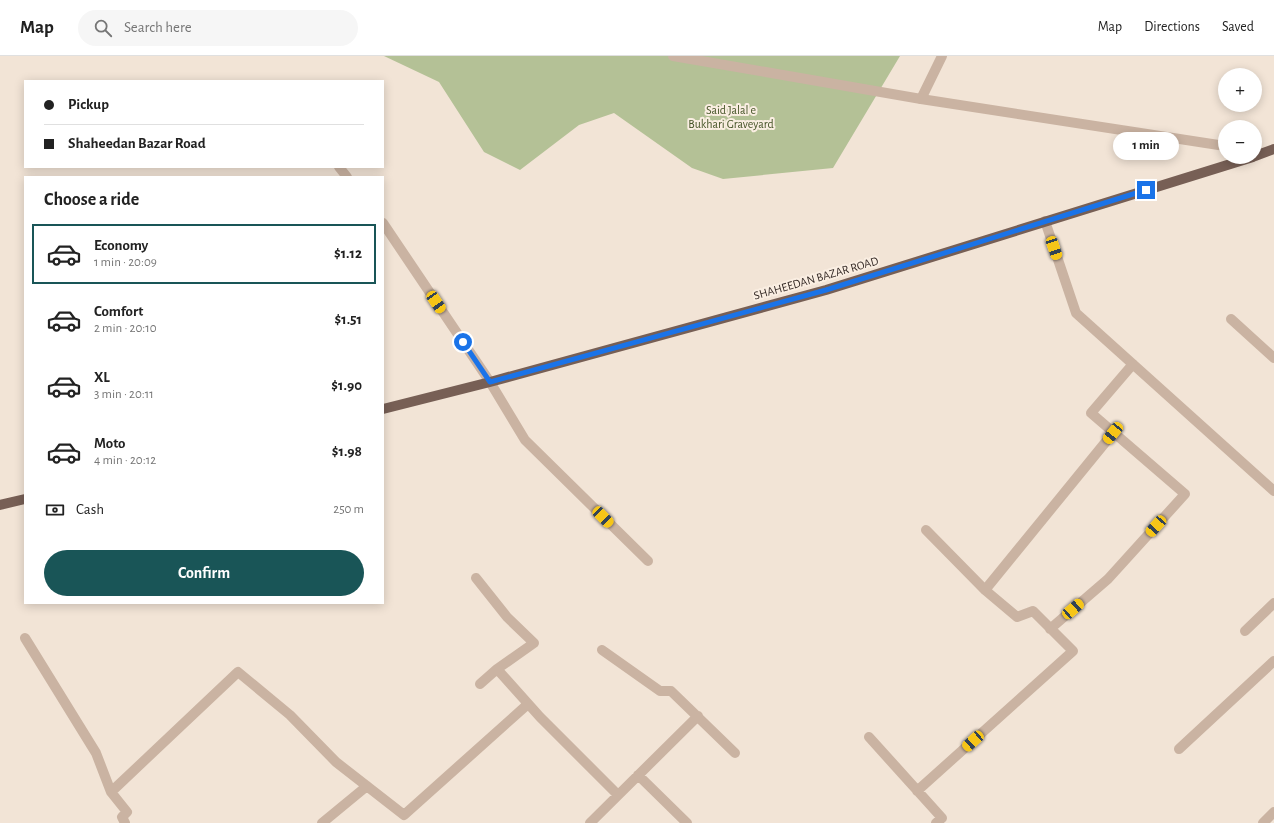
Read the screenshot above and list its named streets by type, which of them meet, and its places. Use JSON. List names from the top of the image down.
{
  "streets": {
    "main road": ["SHAHEEDAN BAZAR ROAD"]
  },
  "parks": ["Said Jalal e Bukhari Graveyard"],
  "page": {
    "header": "Map",
    "search": "Search here",
    "nav": ["Map", "Directions", "Saved"],
    "map_buttons": ["+", "−"],
    "banner": ["Pickup", "Shaheedan Bazar Road"],
    "bubble": "1 min",
    "heading": "Choose a ride",
    "list": [
      {
        "name": "Economy",
        "note": "1 min · 20:09",
        "value": "$1.12"
      },
      {
        "name": "Comfort",
        "note": "2 min · 20:10",
        "value": "$1.51"
      },
      {
        "name": "XL",
        "note": "3 min · 20:11",
        "value": "$1.90"
      },
      {
        "name": "Moto",
        "note": "4 min · 20:12",
        "value": "$1.98"
      }
    ],
    "pay": ["Cash", "250 m"],
    "buttons": "Confirm"
  }
}
